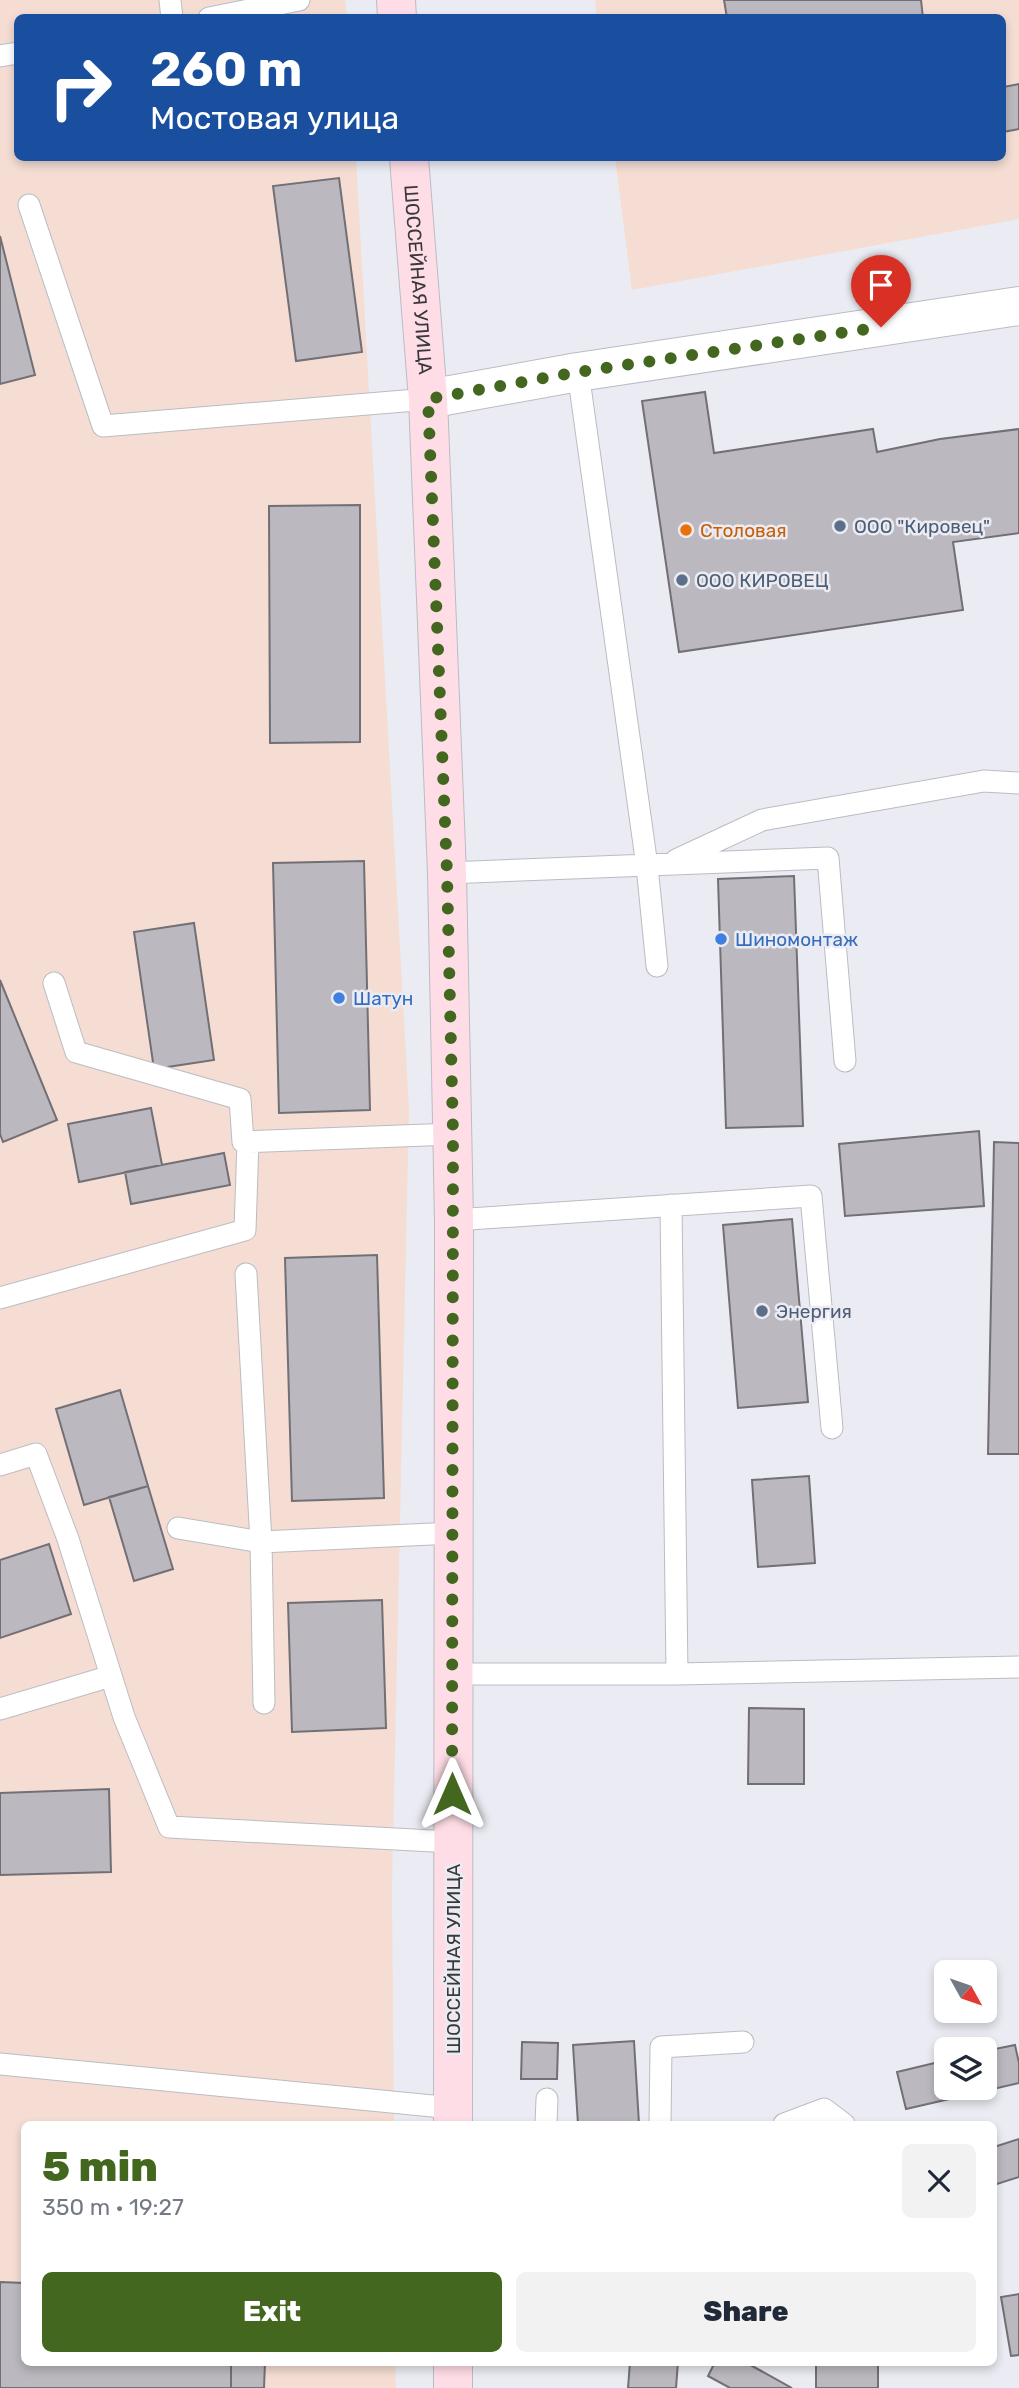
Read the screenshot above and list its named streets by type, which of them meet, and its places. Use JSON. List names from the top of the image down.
{
  "streets": {
    "main road": ["ШОССЕЙНАЯ УЛИЦА"]
  },
  "places": [
    "ООО \"Кировец\"",
    "Столовая",
    "ООО КИРОВЕЦ",
    "Шиномонтаж",
    "Шатун",
    "Энергия"
  ],
  "north": "bottom right",
  "page": {
    "turn": ["260 m", "Мостовая улица"],
    "heading": ["5 min", "350 m · 19:27"],
    "buttons": ["Exit", "Share"]
  }
}
